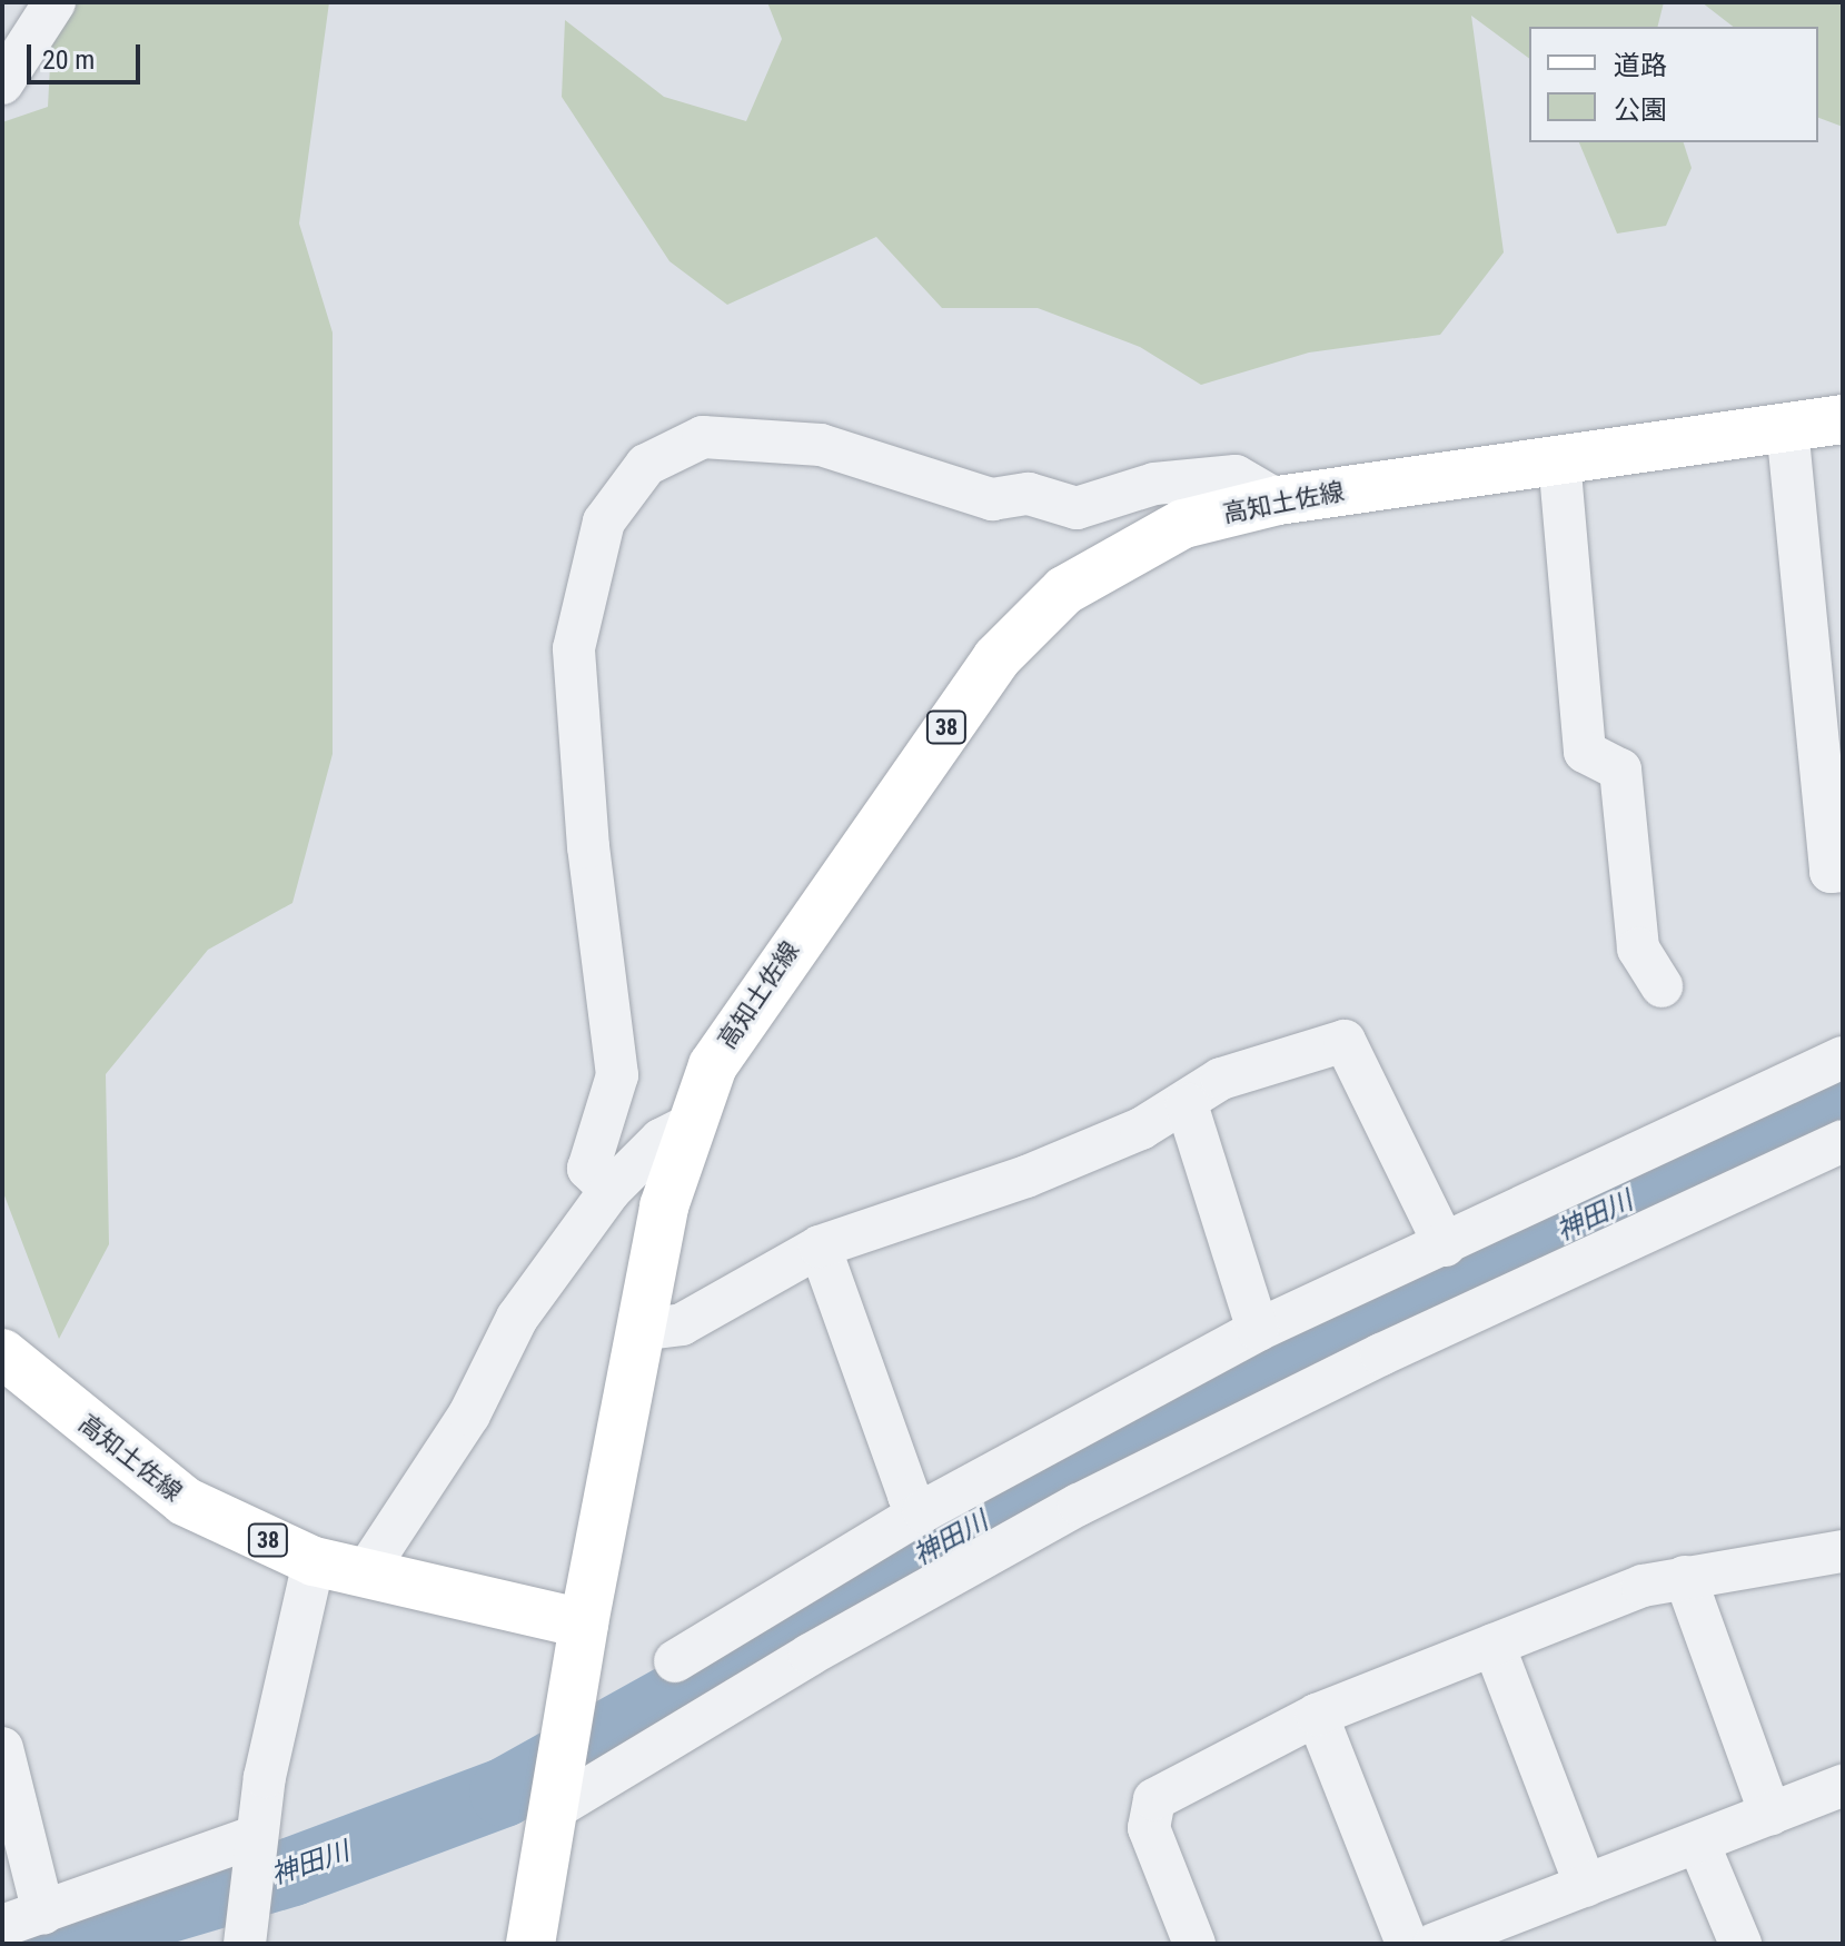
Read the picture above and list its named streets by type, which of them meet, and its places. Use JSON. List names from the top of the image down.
{
  "streets": {
    "main road": ["高知土佐線", "38"]
  },
  "water": ["神田川"],
  "legend": ["道路", "公園"],
  "scale_bar": "20 m"
}
